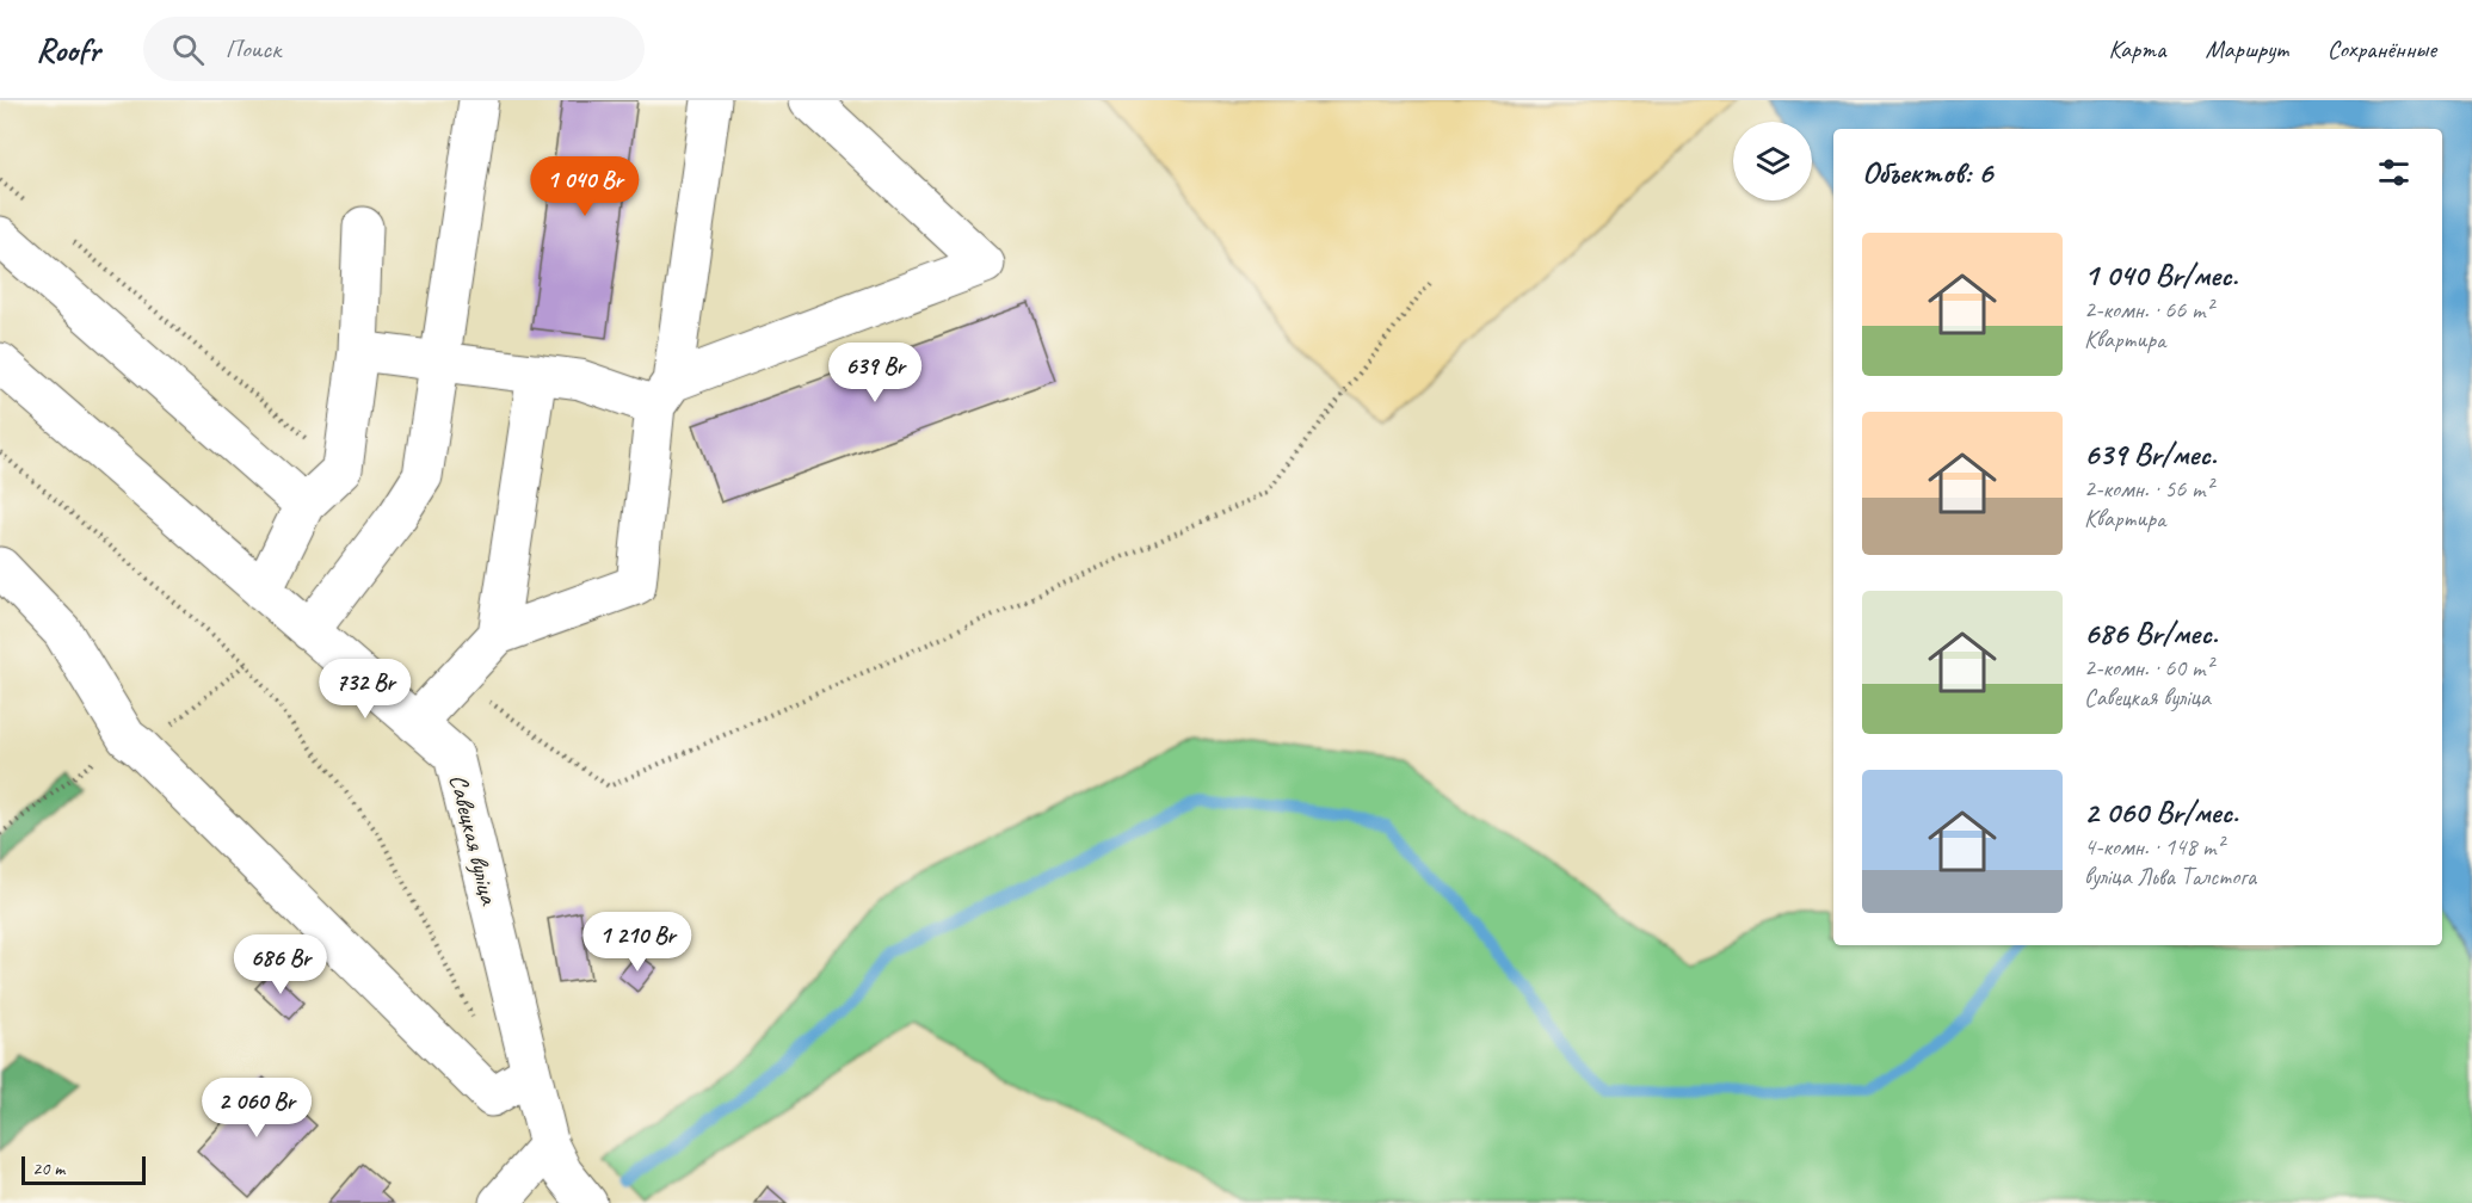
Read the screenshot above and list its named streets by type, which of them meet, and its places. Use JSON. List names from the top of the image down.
{
  "streets": {
    "street": ["Савецкая вуліца"]
  },
  "scale_bar": "20 m",
  "page": {
    "header": "Roofr",
    "search": "Поиск",
    "nav": ["Карта", "Маршрут", "Сохранённые"],
    "heading": "Объектов: 6",
    "price": [
      "1 040 Br",
      "639 Br",
      "732 Br",
      "1 210 Br",
      "686 Br",
      "2 060 Br"
    ],
    "list": [
      {
        "name": "1 040 Br/мес.",
        "note": "2-комн. · 66 m² · Квартира"
      },
      {
        "name": "639 Br/мес.",
        "note": "2-комн. · 56 m² · Квартира"
      },
      {
        "name": "686 Br/мес.",
        "note": "2-комн. · 60 m² · Савецкая вуліца"
      },
      {
        "name": "2 060 Br/мес.",
        "note": "4-комн. · 148 m² · вуліца Льва Талстога"
      }
    ],
    "scale": "20 m"
  }
}
